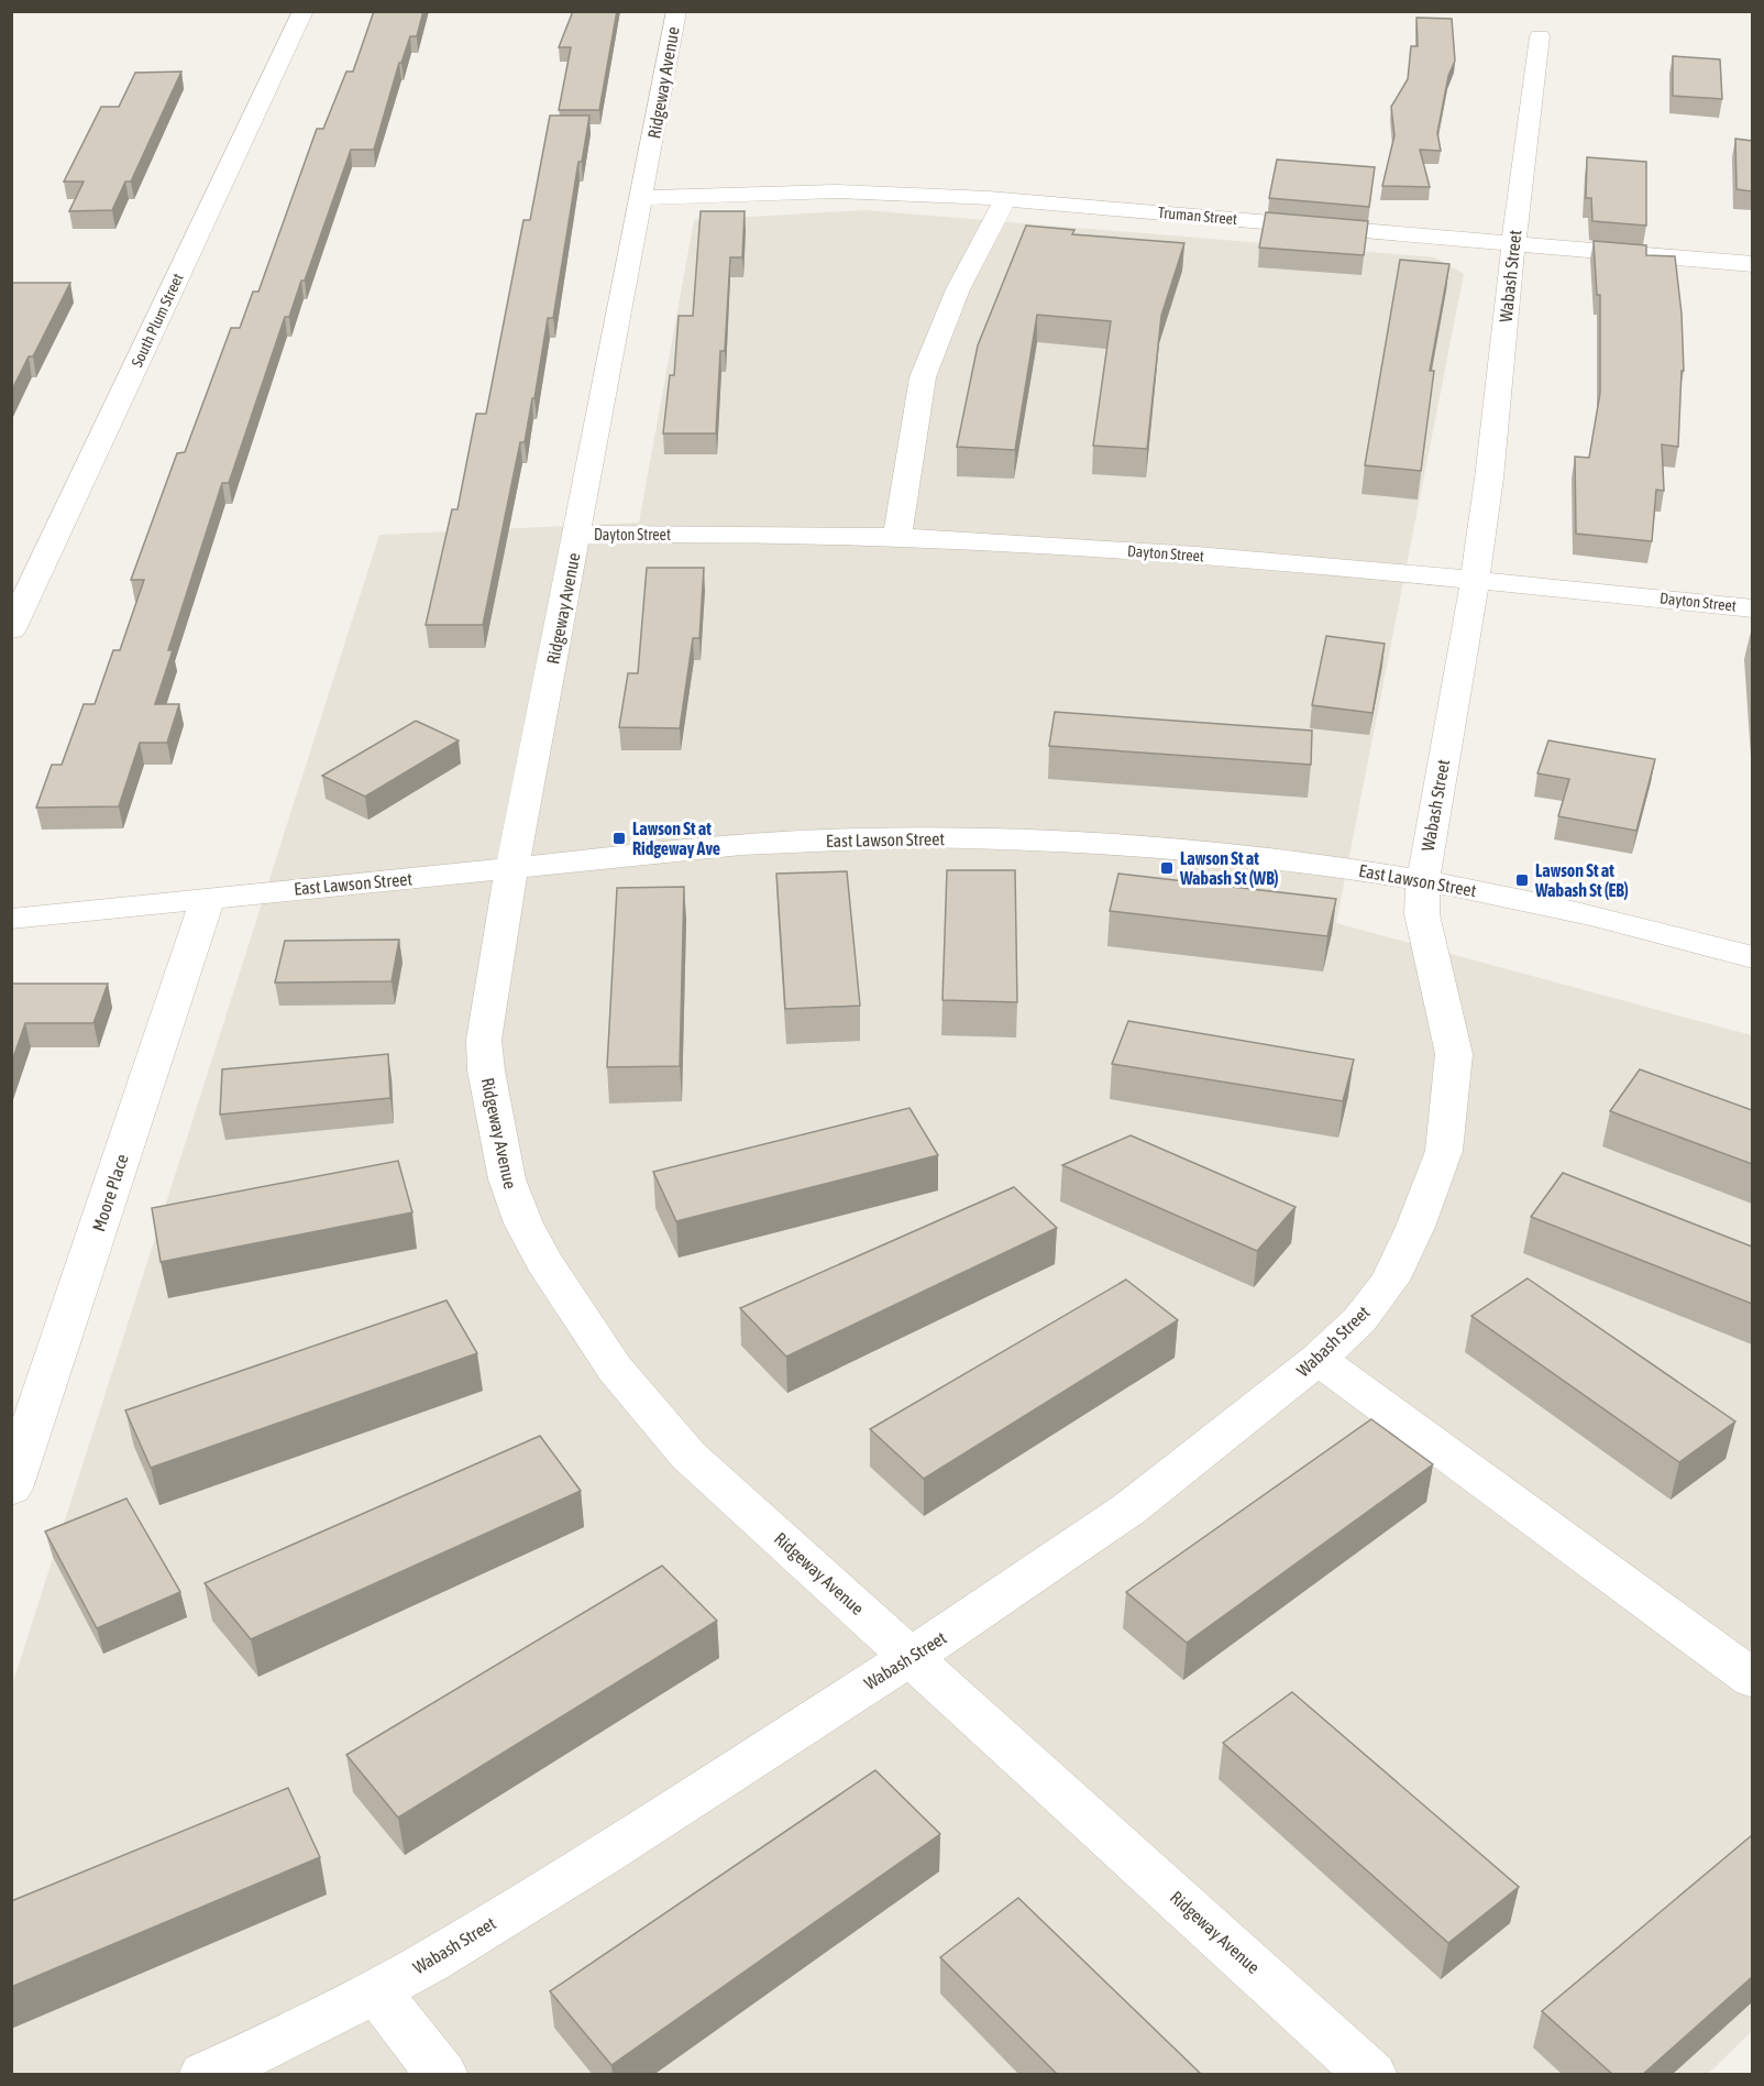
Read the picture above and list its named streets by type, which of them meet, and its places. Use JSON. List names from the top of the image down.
{
  "streets": {
    "street": [
      "Ridgeway Avenue",
      "Truman Street",
      "Wabash Street",
      "South Plum Street",
      "Dayton Street",
      "East Lawson Street",
      "Moore Place"
    ]
  },
  "crossings": [
    ["Ridgeway Avenue", "Truman Street"],
    ["Ridgeway Avenue", "Wabash Street"],
    ["Ridgeway Avenue", "Dayton Street"],
    ["Ridgeway Avenue", "East Lawson Street"],
    ["Truman Street", "Wabash Street"],
    ["Wabash Street", "Dayton Street"],
    ["Wabash Street", "East Lawson Street"],
    ["East Lawson Street", "Moore Place"]
  ],
  "places": {
    "transit": ["Lawson St at Ridgeway Ave", "Lawson St at Wabash St (WB)", "Lawson St at Wabash St (EB)"]
  }
}
